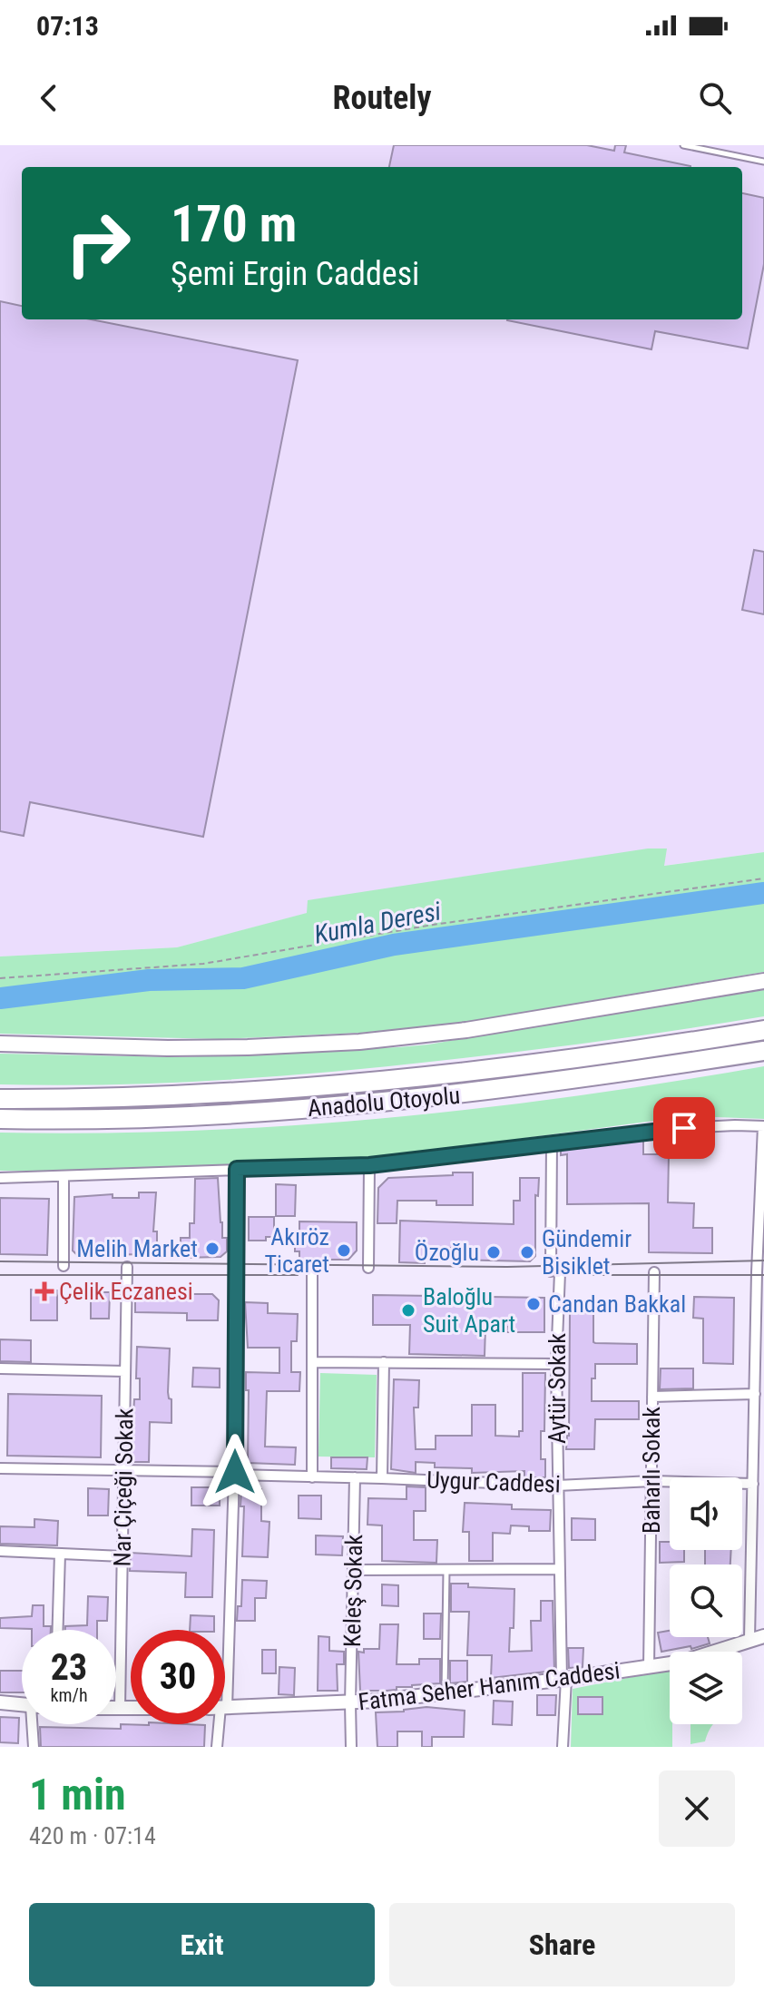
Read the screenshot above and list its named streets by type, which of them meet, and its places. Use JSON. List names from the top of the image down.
{
  "streets": {
    "highway": ["Anadolu Otoyolu"],
    "street": [
      "Aytür Sokak",
      "Baharlı Sokak",
      "Uygur Caddesi",
      "Nar Çiçeği Sokak",
      "Keleş Sokak",
      "Fatma Seher Hanım Caddesi"
    ]
  },
  "crossings": [
    ["Aytür Sokak", "Uygur Caddesi"],
    ["Aytür Sokak", "Fatma Seher Hanım Caddesi"],
    ["Baharlı Sokak", "Uygur Caddesi"],
    ["Baharlı Sokak", "Fatma Seher Hanım Caddesi"],
    ["Uygur Caddesi", "Nar Çiçeği Sokak"],
    ["Uygur Caddesi", "Keleş Sokak"],
    ["Keleş Sokak", "Fatma Seher Hanım Caddesi"]
  ],
  "water": ["Kumla Deresi"],
  "places": {
    "other": [
      "Melih Market",
      "Akıröz Ticaret",
      "Özoğlu",
      "Gündemir Bisiklet",
      "Candan Bakkal",
      "Baloğlu Suit Apart"
    ],
    "health": ["Çelik Eczanesi"]
  },
  "page": {
    "status": "07:13",
    "header": "Routely",
    "turn": ["170 m", "Şemi Ergin Caddesi"],
    "speed": "23 km/h",
    "limit": "30",
    "heading": ["1 min", "420 m · 07:14"],
    "buttons": ["Exit", "Share"]
  }
}
